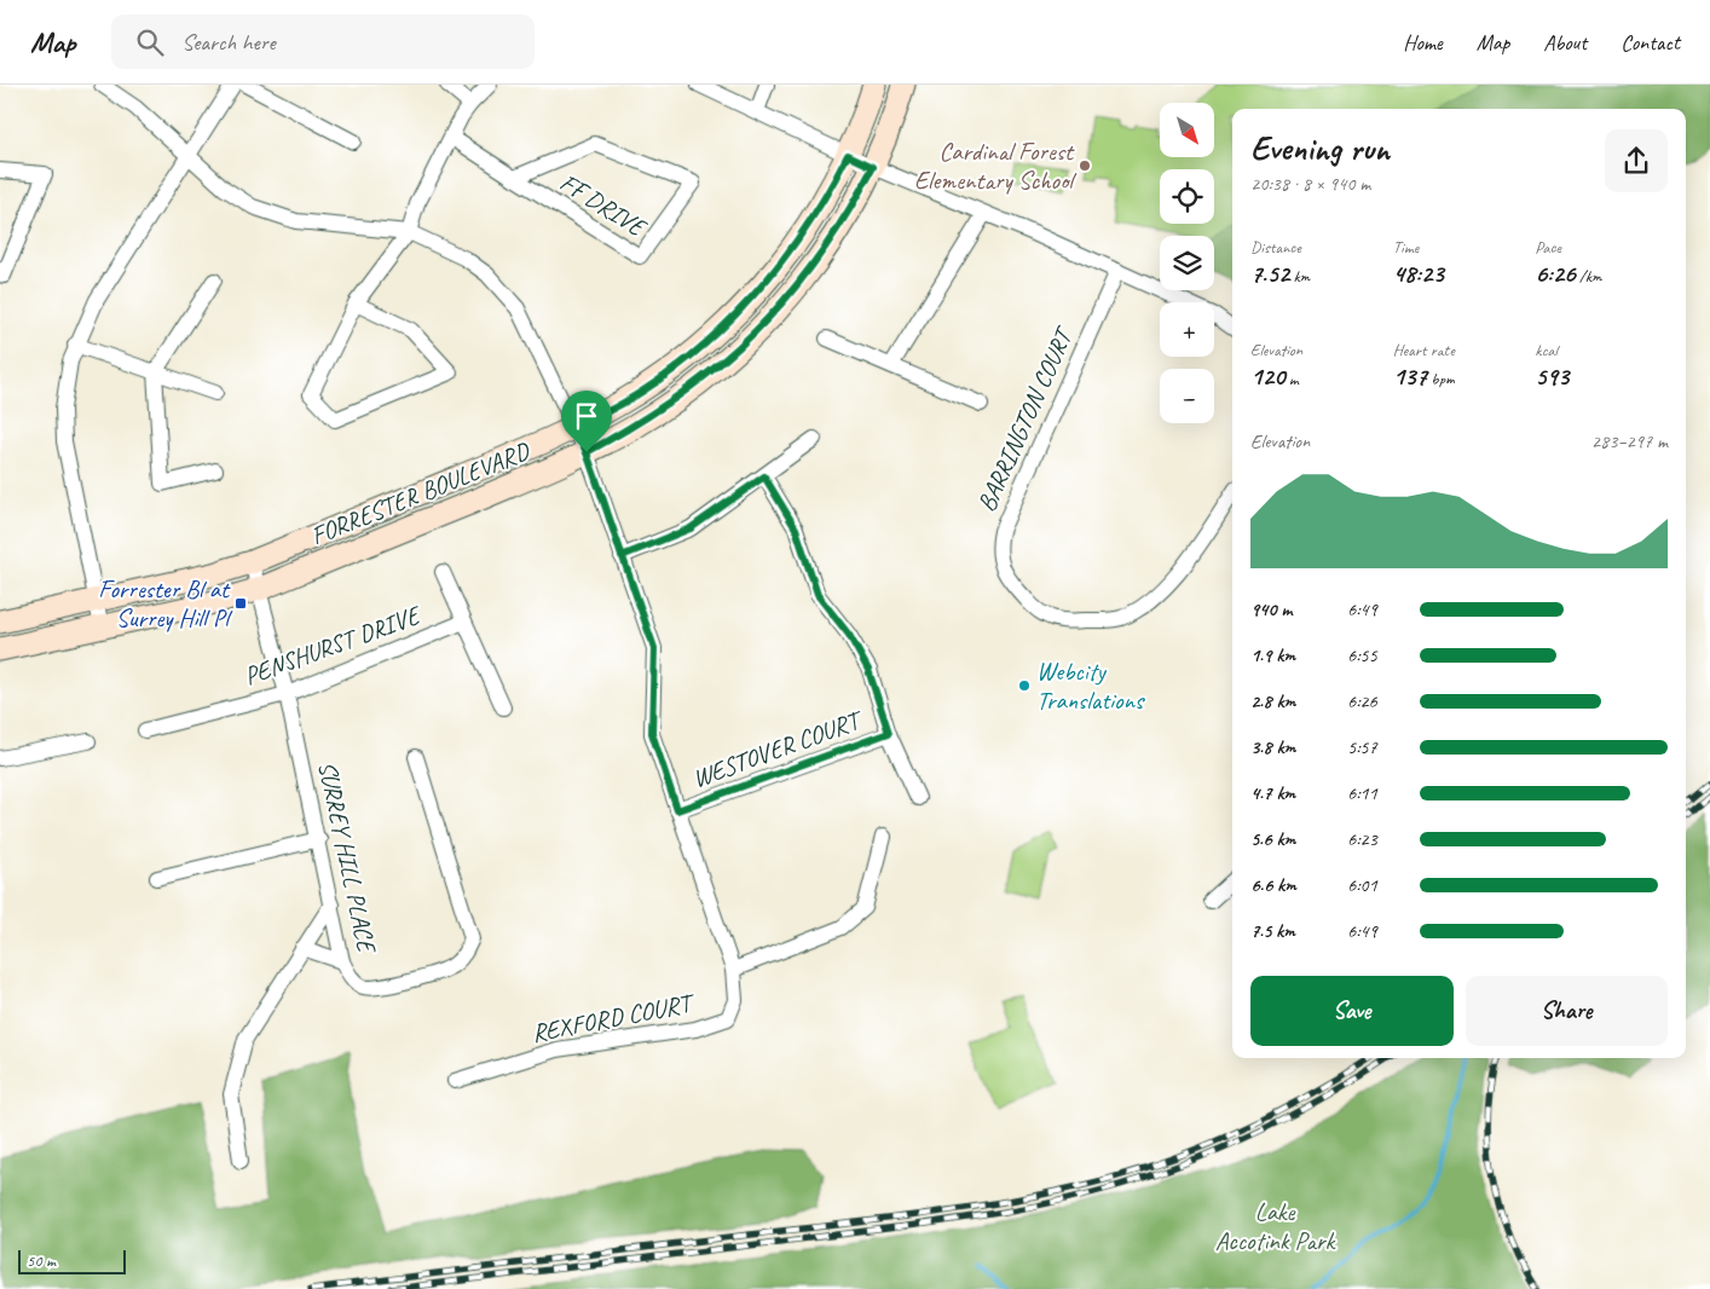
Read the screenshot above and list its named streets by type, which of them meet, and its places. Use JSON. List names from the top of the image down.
{
  "streets": {
    "street": [
      "FF DRIVE",
      "BARRINGTON COURT",
      "FORRESTER BOULEVARD",
      "PENSHURST DRIVE",
      "WESTOVER COURT",
      "SURREY HILL PLACE",
      "REXFORD COURT"
    ]
  },
  "crossings": [
    ["FORRESTER BOULEVARD", "SURREY HILL PLACE"],
    ["PENSHURST DRIVE", "SURREY HILL PLACE"]
  ],
  "parks": ["Lake Accotink Park"],
  "places": {
    "other": ["Cardinal Forest Elementary School", "Webcity Translations"],
    "transit": ["Forrester Bl at Surrey Hill Pl"]
  },
  "scale_bar": "50 m",
  "north": "bottom right",
  "page": {
    "header": "Map",
    "search": "Search here",
    "nav": [
      "Home",
      "Map",
      "About",
      "Contact"
    ],
    "map_buttons": ["+", "−"],
    "heading": ["Evening run", "20:38 · 8 × 940 m"],
    "stats": [
      ["Distance", "7.52 km"],
      ["Time", "48:23"],
      ["Pace", "6:26 /km"],
      ["Elevation", "120 m"],
      ["Heart rate", "137 bpm"],
      ["kcal", "593"]
    ],
    "chart": ["Elevation", "283–297 m"],
    "list": [
      {
        "name": "940 m",
        "note": "6:49"
      },
      {
        "name": "1.9 km",
        "note": "6:55"
      },
      {
        "name": "2.8 km",
        "note": "6:26"
      },
      {
        "name": "3.8 km",
        "note": "5:57"
      },
      {
        "name": "4.7 km",
        "note": "6:11"
      },
      {
        "name": "5.6 km",
        "note": "6:23"
      },
      {
        "name": "6.6 km",
        "note": "6:01"
      },
      {
        "name": "7.5 km",
        "note": "6:49"
      }
    ],
    "buttons": ["Save", "Share"],
    "scale": "50 m"
  }
}
